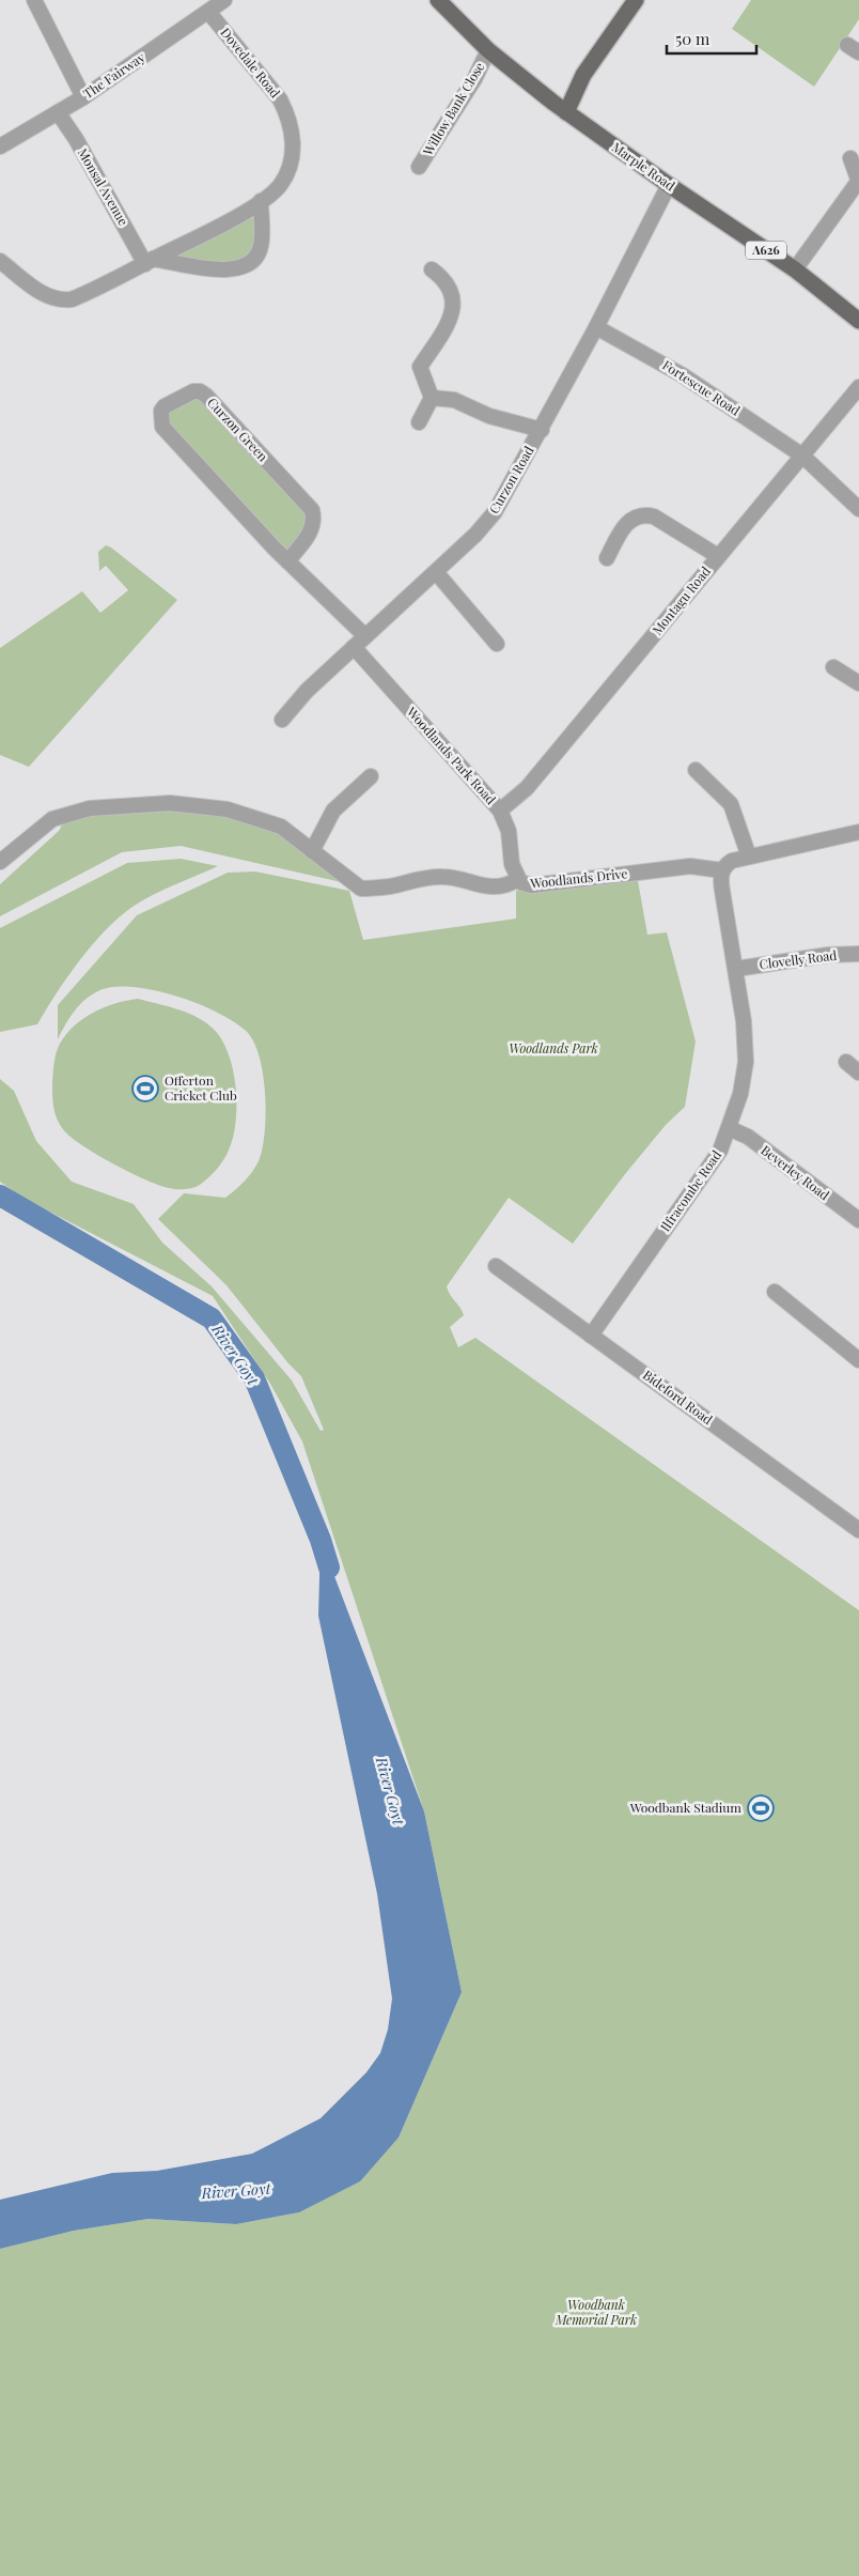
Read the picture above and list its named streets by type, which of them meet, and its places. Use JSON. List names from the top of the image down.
{
  "streets": {
    "main road": ["Marple Road", "A626"],
    "street": [
      "Dovedale Road",
      "The Fairway",
      "Willow Bank Close",
      "Monsal Avenue",
      "Fortescue Road",
      "Curzon Green",
      "Curzon Road",
      "Montagu Road",
      "Woodlands Park Road",
      "Woodlands Drive",
      "Clovelly Road",
      "Beverley Road",
      "Ilfracombe Road",
      "Bideford Road"
    ]
  },
  "crossings": [
    ["Dovedale Road", "The Fairway"],
    ["Dovedale Road", "Monsal Avenue"],
    ["The Fairway", "Monsal Avenue"],
    ["Willow Bank Close", "Marple Road"],
    ["Marple Road", "Curzon Road"],
    ["Fortescue Road", "Curzon Road"],
    ["Fortescue Road", "Montagu Road"],
    ["Curzon Green", "Curzon Road"],
    ["Curzon Road", "Woodlands Park Road"],
    ["Montagu Road", "Woodlands Park Road"],
    ["Woodlands Park Road", "Woodlands Drive"],
    ["Woodlands Drive", "Ilfracombe Road"],
    ["Clovelly Road", "Ilfracombe Road"],
    ["Beverley Road", "Ilfracombe Road"],
    ["Ilfracombe Road", "Bideford Road"]
  ],
  "water": ["River Goyt"],
  "parks": ["Woodlands Park", "Woodbank Memorial Park"],
  "places": {
    "sports": ["Offerton Cricket Club", "Woodbank Stadium"]
  },
  "scale_bar": "50 m"
}
